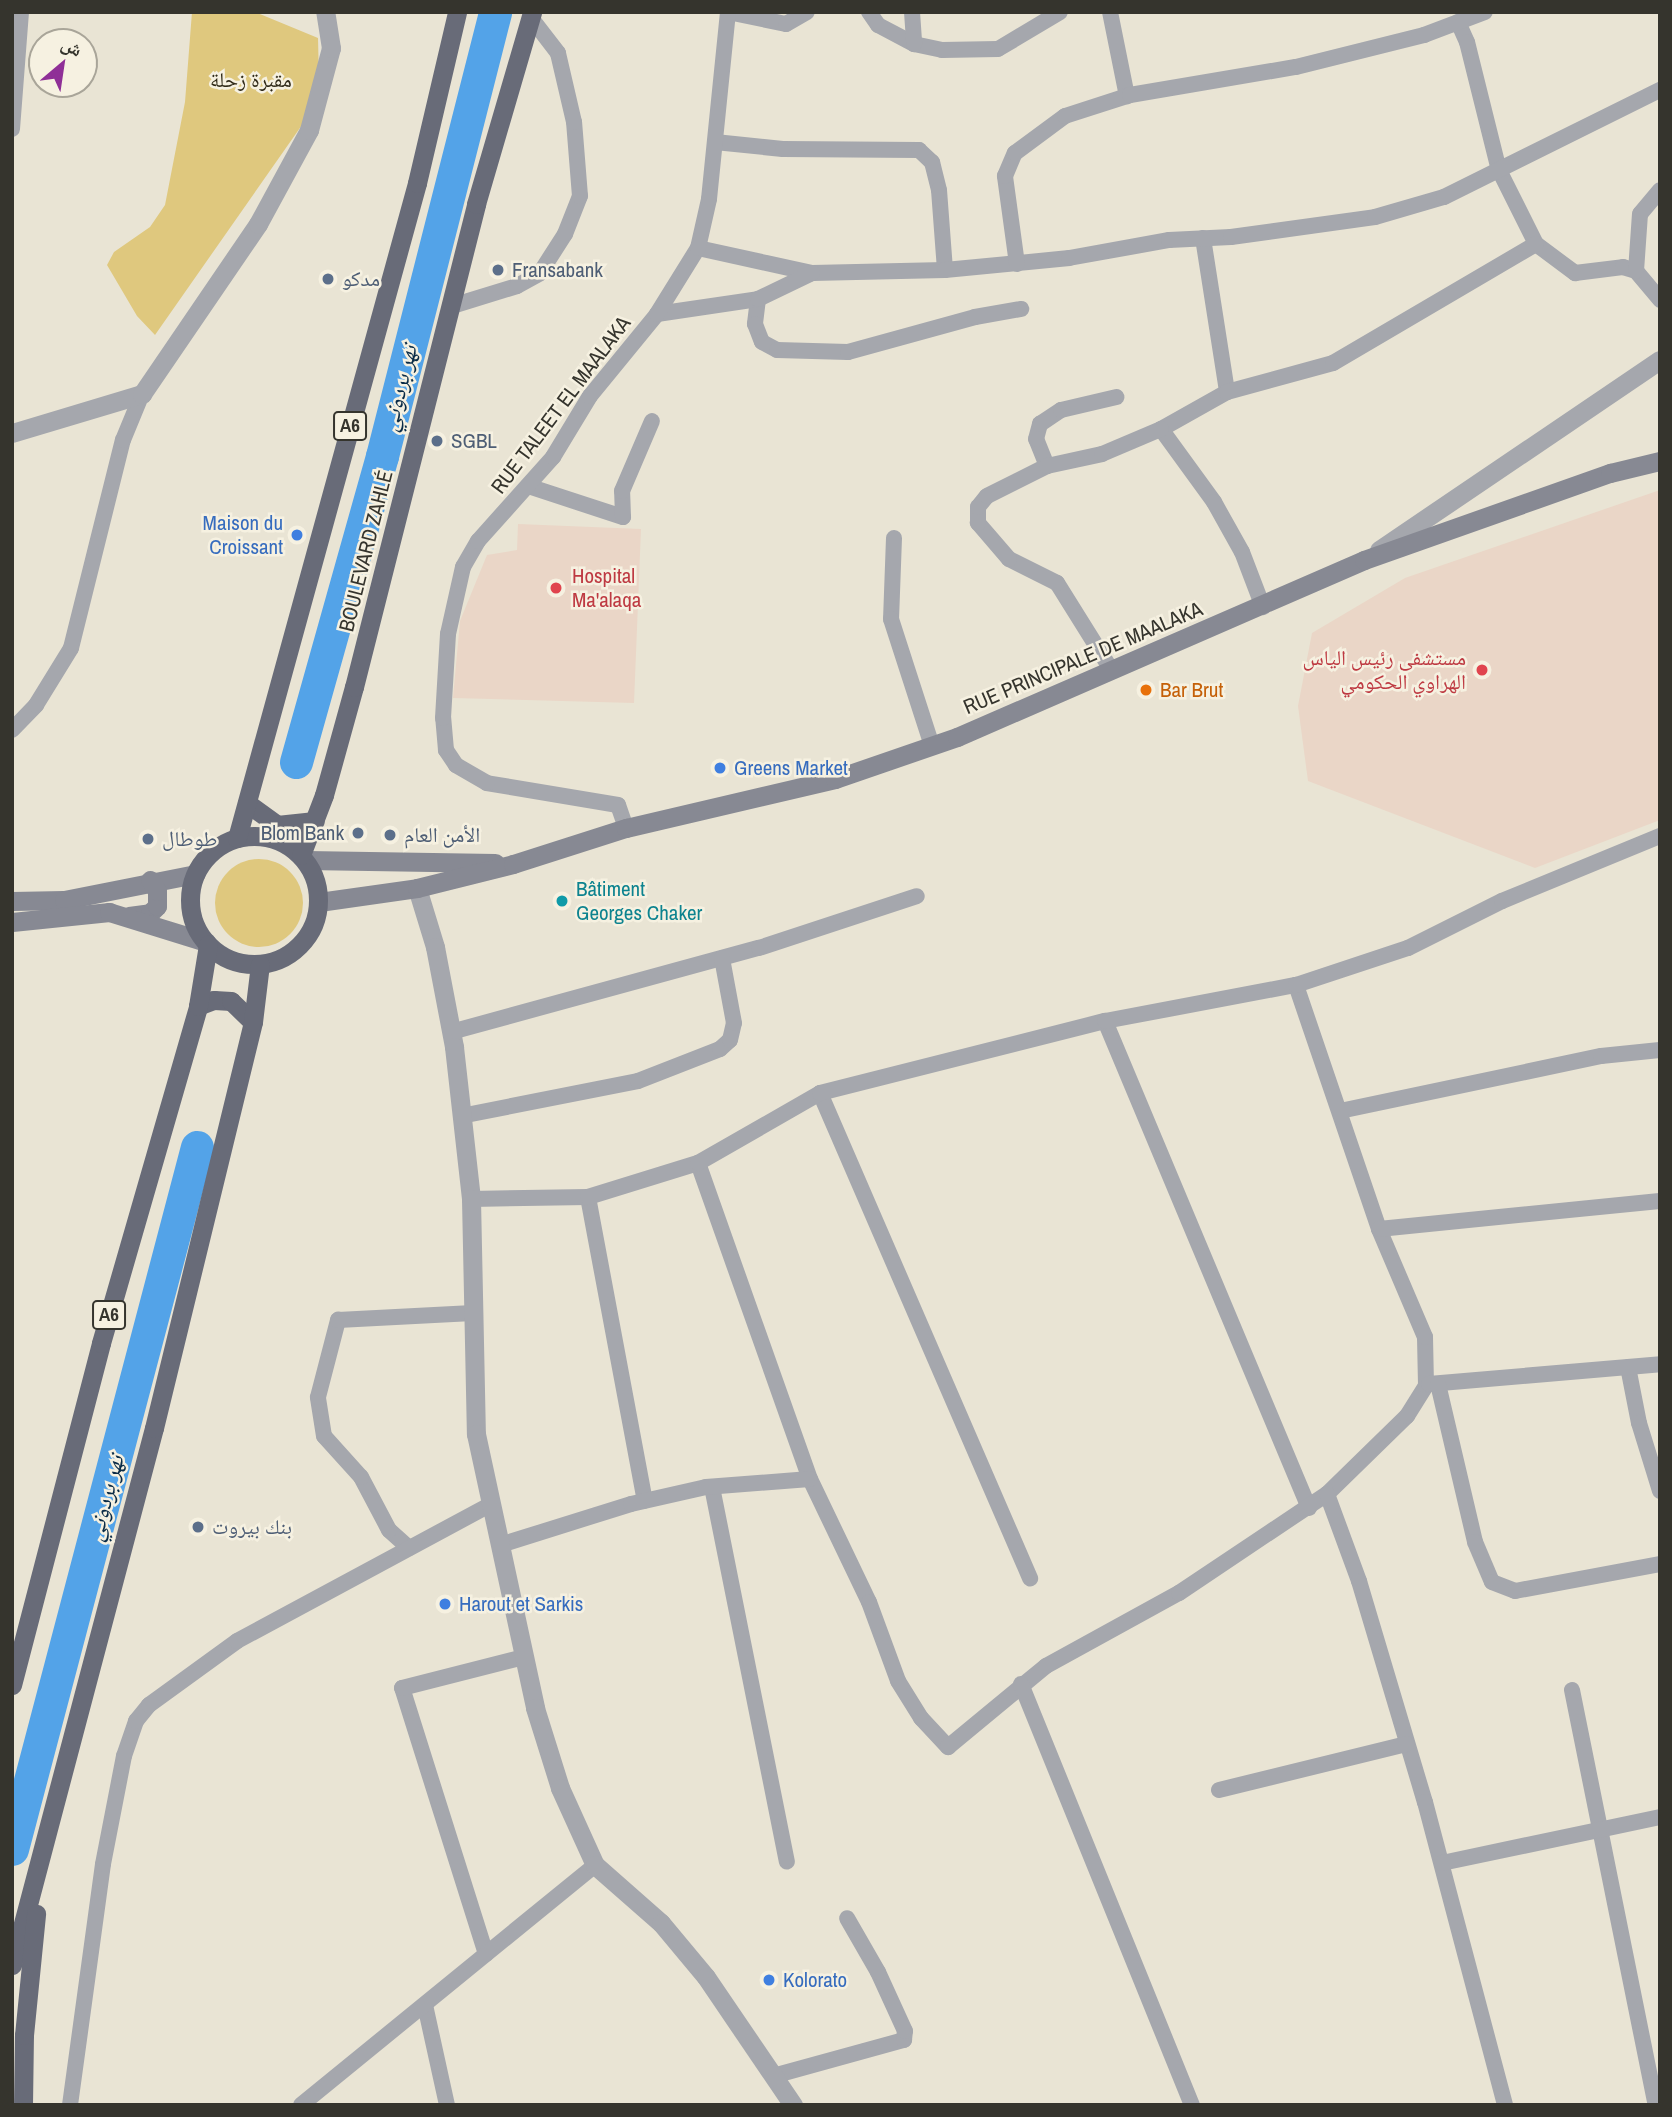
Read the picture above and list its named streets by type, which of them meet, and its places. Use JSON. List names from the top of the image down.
{
  "streets": {
    "highway": ["A6", "BOULEVARD ZAHLÉ"],
    "main road": ["RUE PRINCIPALE DE MAALAKA"],
    "street": ["RUE TALEET EL MAALAKA"]
  },
  "crossings": [
    ["RUE TALEET EL MAALAKA", "RUE PRINCIPALE DE MAALAKA"],
    ["A6", "BOULEVARD ZAHLÉ"],
    ["A6", "RUE PRINCIPALE DE MAALAKA"],
    ["BOULEVARD ZAHLÉ", "RUE PRINCIPALE DE MAALAKA"]
  ],
  "water": ["نهر بردوني"],
  "parks": ["مقبرة زحلة"],
  "places": [
    "Fransabank",
    "مدكو",
    "SGBL",
    "Maison du Croissant",
    "Hospital Ma'alaqa",
    "مستشفى رئيس الياس الهراوي الحكومي",
    "Bar Brut",
    "Greens Market",
    "Blom Bank",
    "الأمن العام",
    "طوطال",
    "Bâtiment Georges Chaker",
    "بنك بيروت",
    "Harout et Sarkis",
    "Kolorato"
  ],
  "north": "top right"
}
